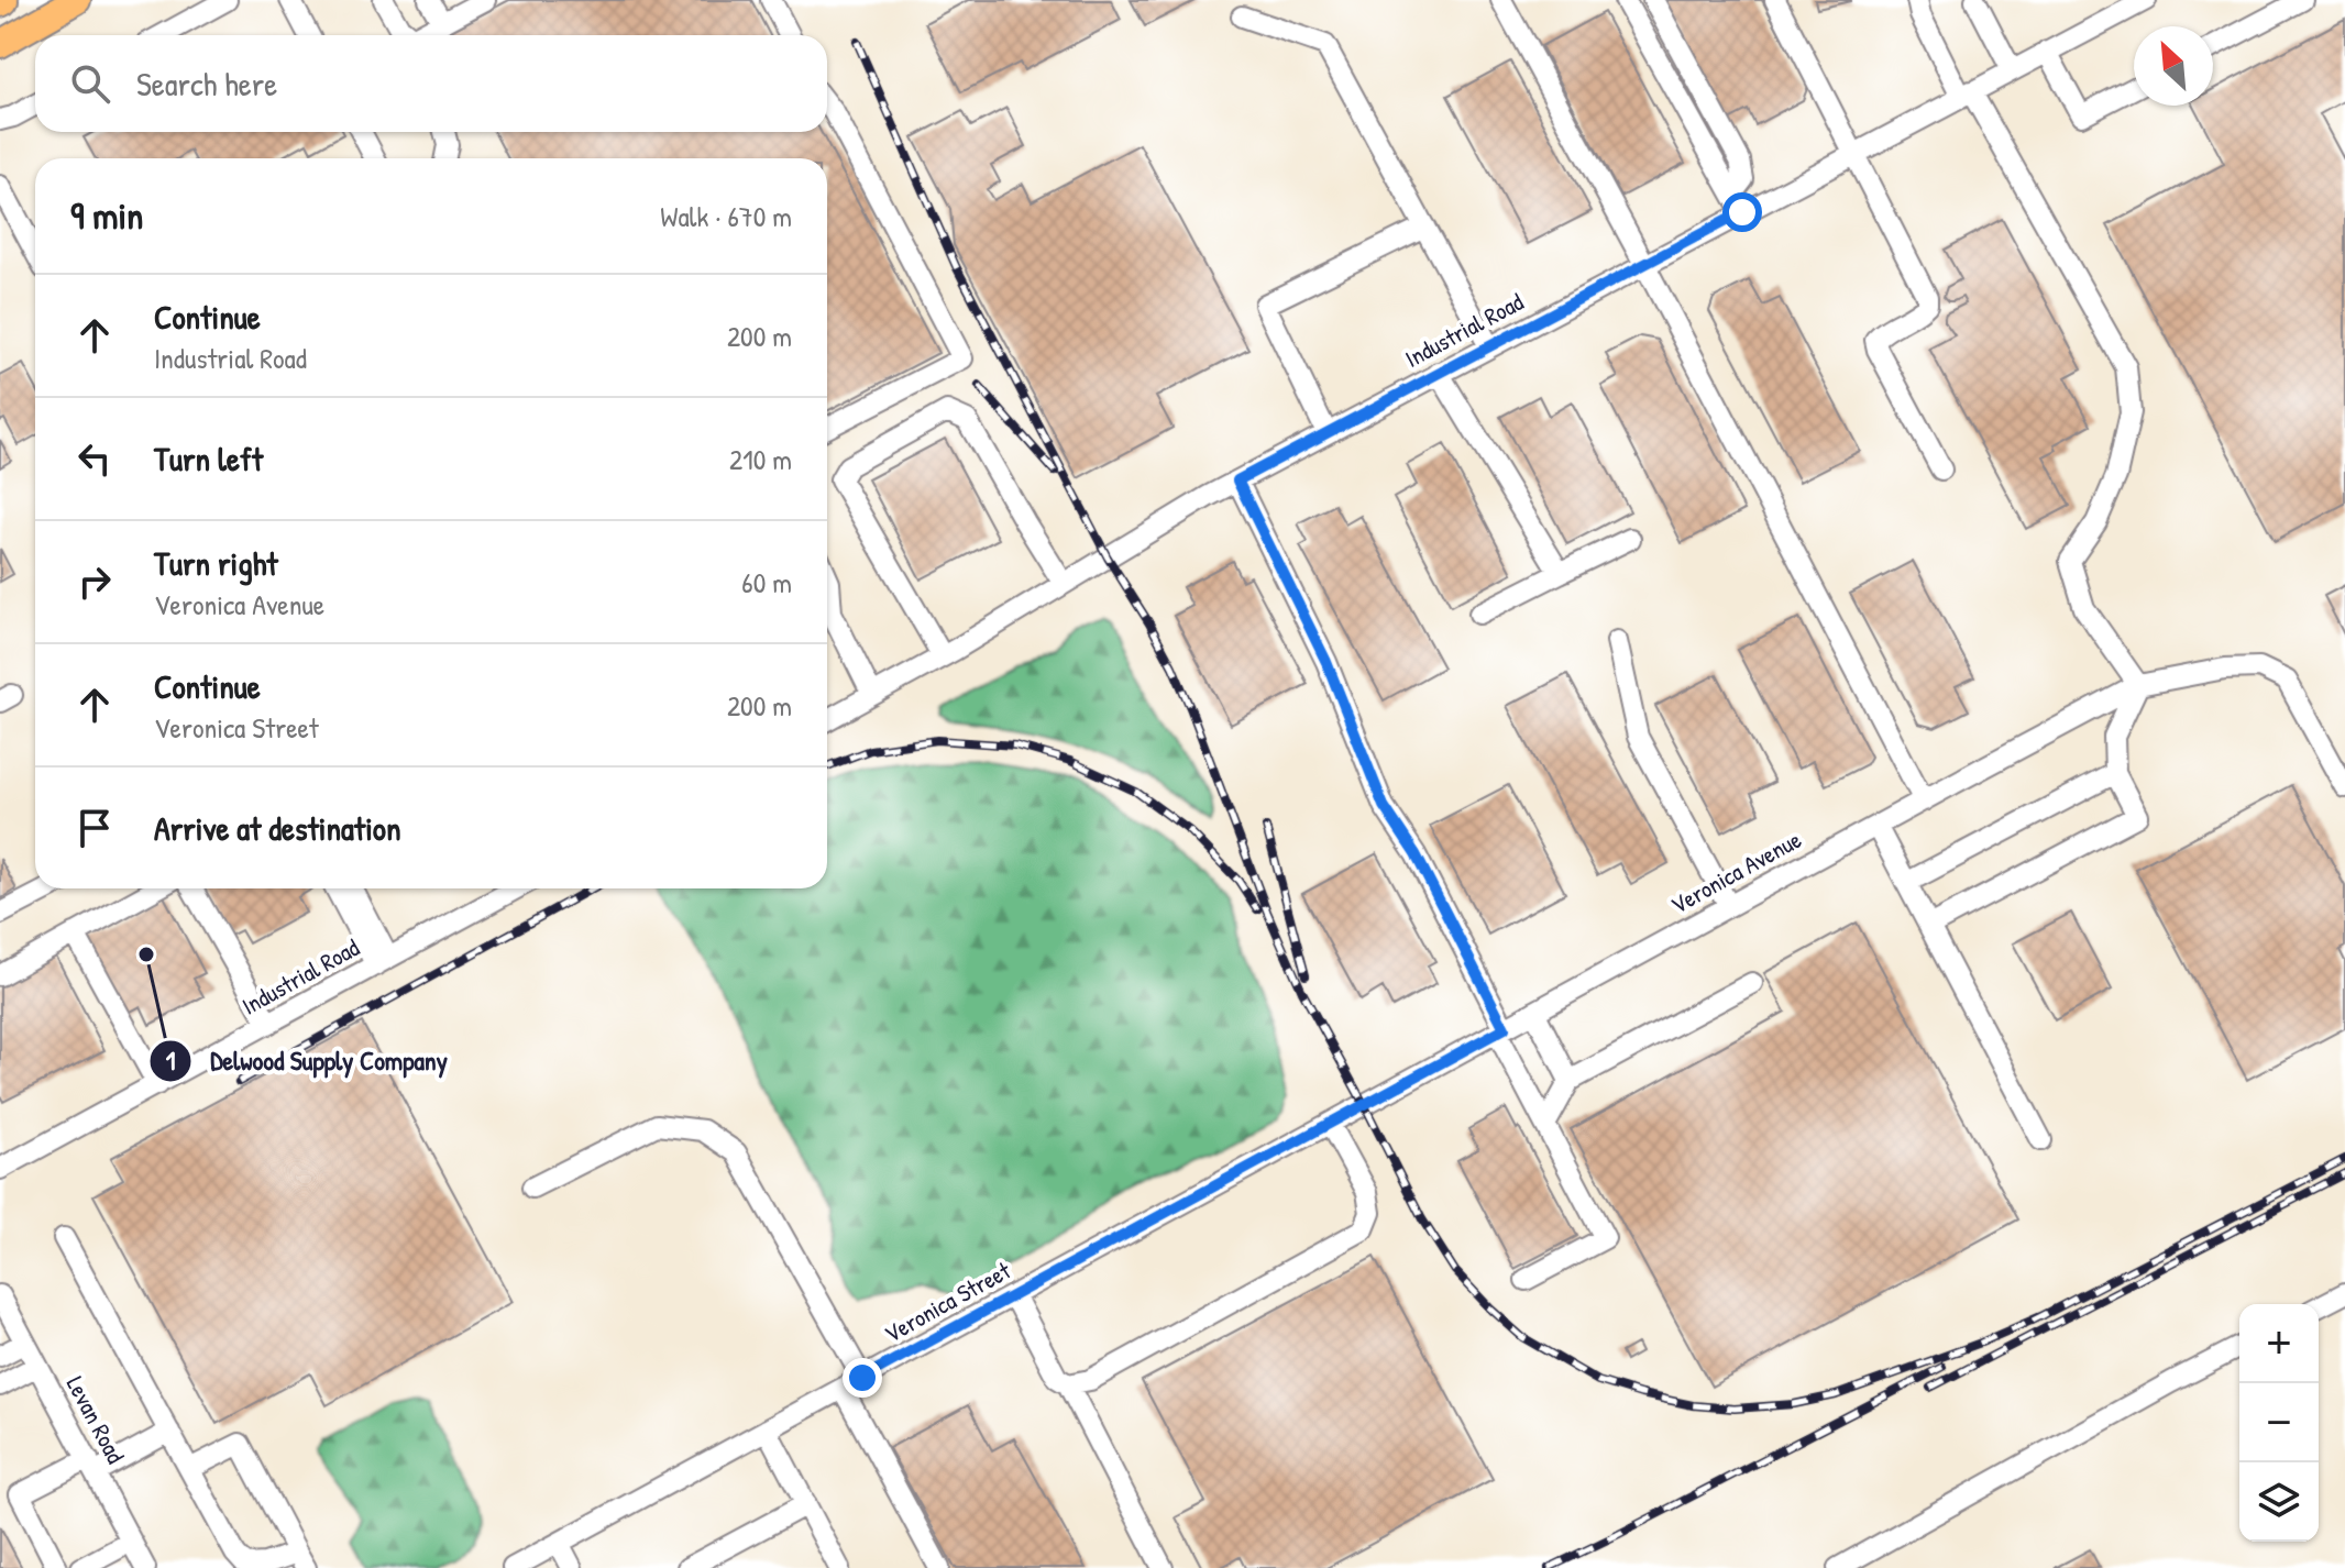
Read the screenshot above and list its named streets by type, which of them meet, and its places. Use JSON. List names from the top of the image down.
{
  "streets": {
    "street": [
      "Industrial Road",
      "Veronica Avenue",
      "Veronica Street",
      "Levan Road"
    ]
  },
  "crossings": [
    ["Veronica Avenue", "Veronica Street"]
  ],
  "places": ["Delwood Supply Company"],
  "north": "top left",
  "page": {
    "search": "Search here",
    "heading": ["9 min", "Walk · 670 m"],
    "list": [
      ["Continue", "Industrial Road", "200 m"],
      ["Turn left", "210 m"],
      ["Turn right", "Veronica Avenue", "60 m"],
      ["Continue", "Veronica Street", "200 m"],
      "Arrive at destination"
    ],
    "map_buttons": ["+", "−"]
  }
}
